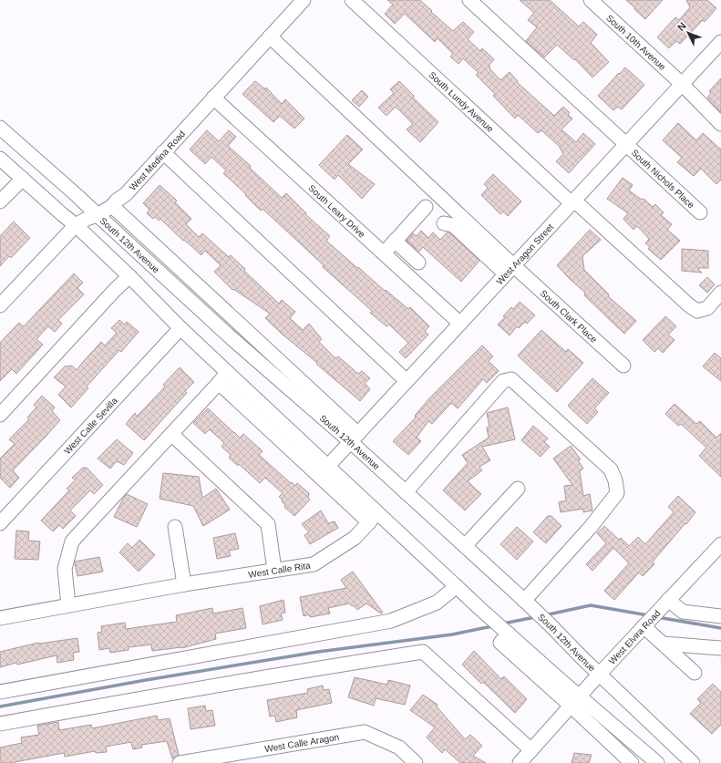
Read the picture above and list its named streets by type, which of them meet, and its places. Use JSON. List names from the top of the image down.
{
  "streets": {
    "street": [
      "South 10th Avenue",
      "South Lundy Avenue",
      "West Medina Road",
      "South Nichols Place",
      "South Leary Drive",
      "South 12th Avenue",
      "West Aragon Street",
      "South Clark Place",
      "West Calle Sevilla",
      "West Calle Rita",
      "West Elvira Road",
      "West Calle Aragon"
    ]
  },
  "crossings": [
    ["South 10th Avenue", "West Aragon Street"],
    ["South Lundy Avenue", "West Aragon Street"],
    ["West Medina Road", "South Leary Drive"],
    ["West Medina Road", "South 12th Avenue"],
    ["South Nichols Place", "West Aragon Street"],
    ["South Leary Drive", "West Aragon Street"],
    ["South 12th Avenue", "West Aragon Street"],
    ["South 12th Avenue", "West Elvira Road"],
    ["West Aragon Street", "South Clark Place"]
  ],
  "north": "top left"
}
